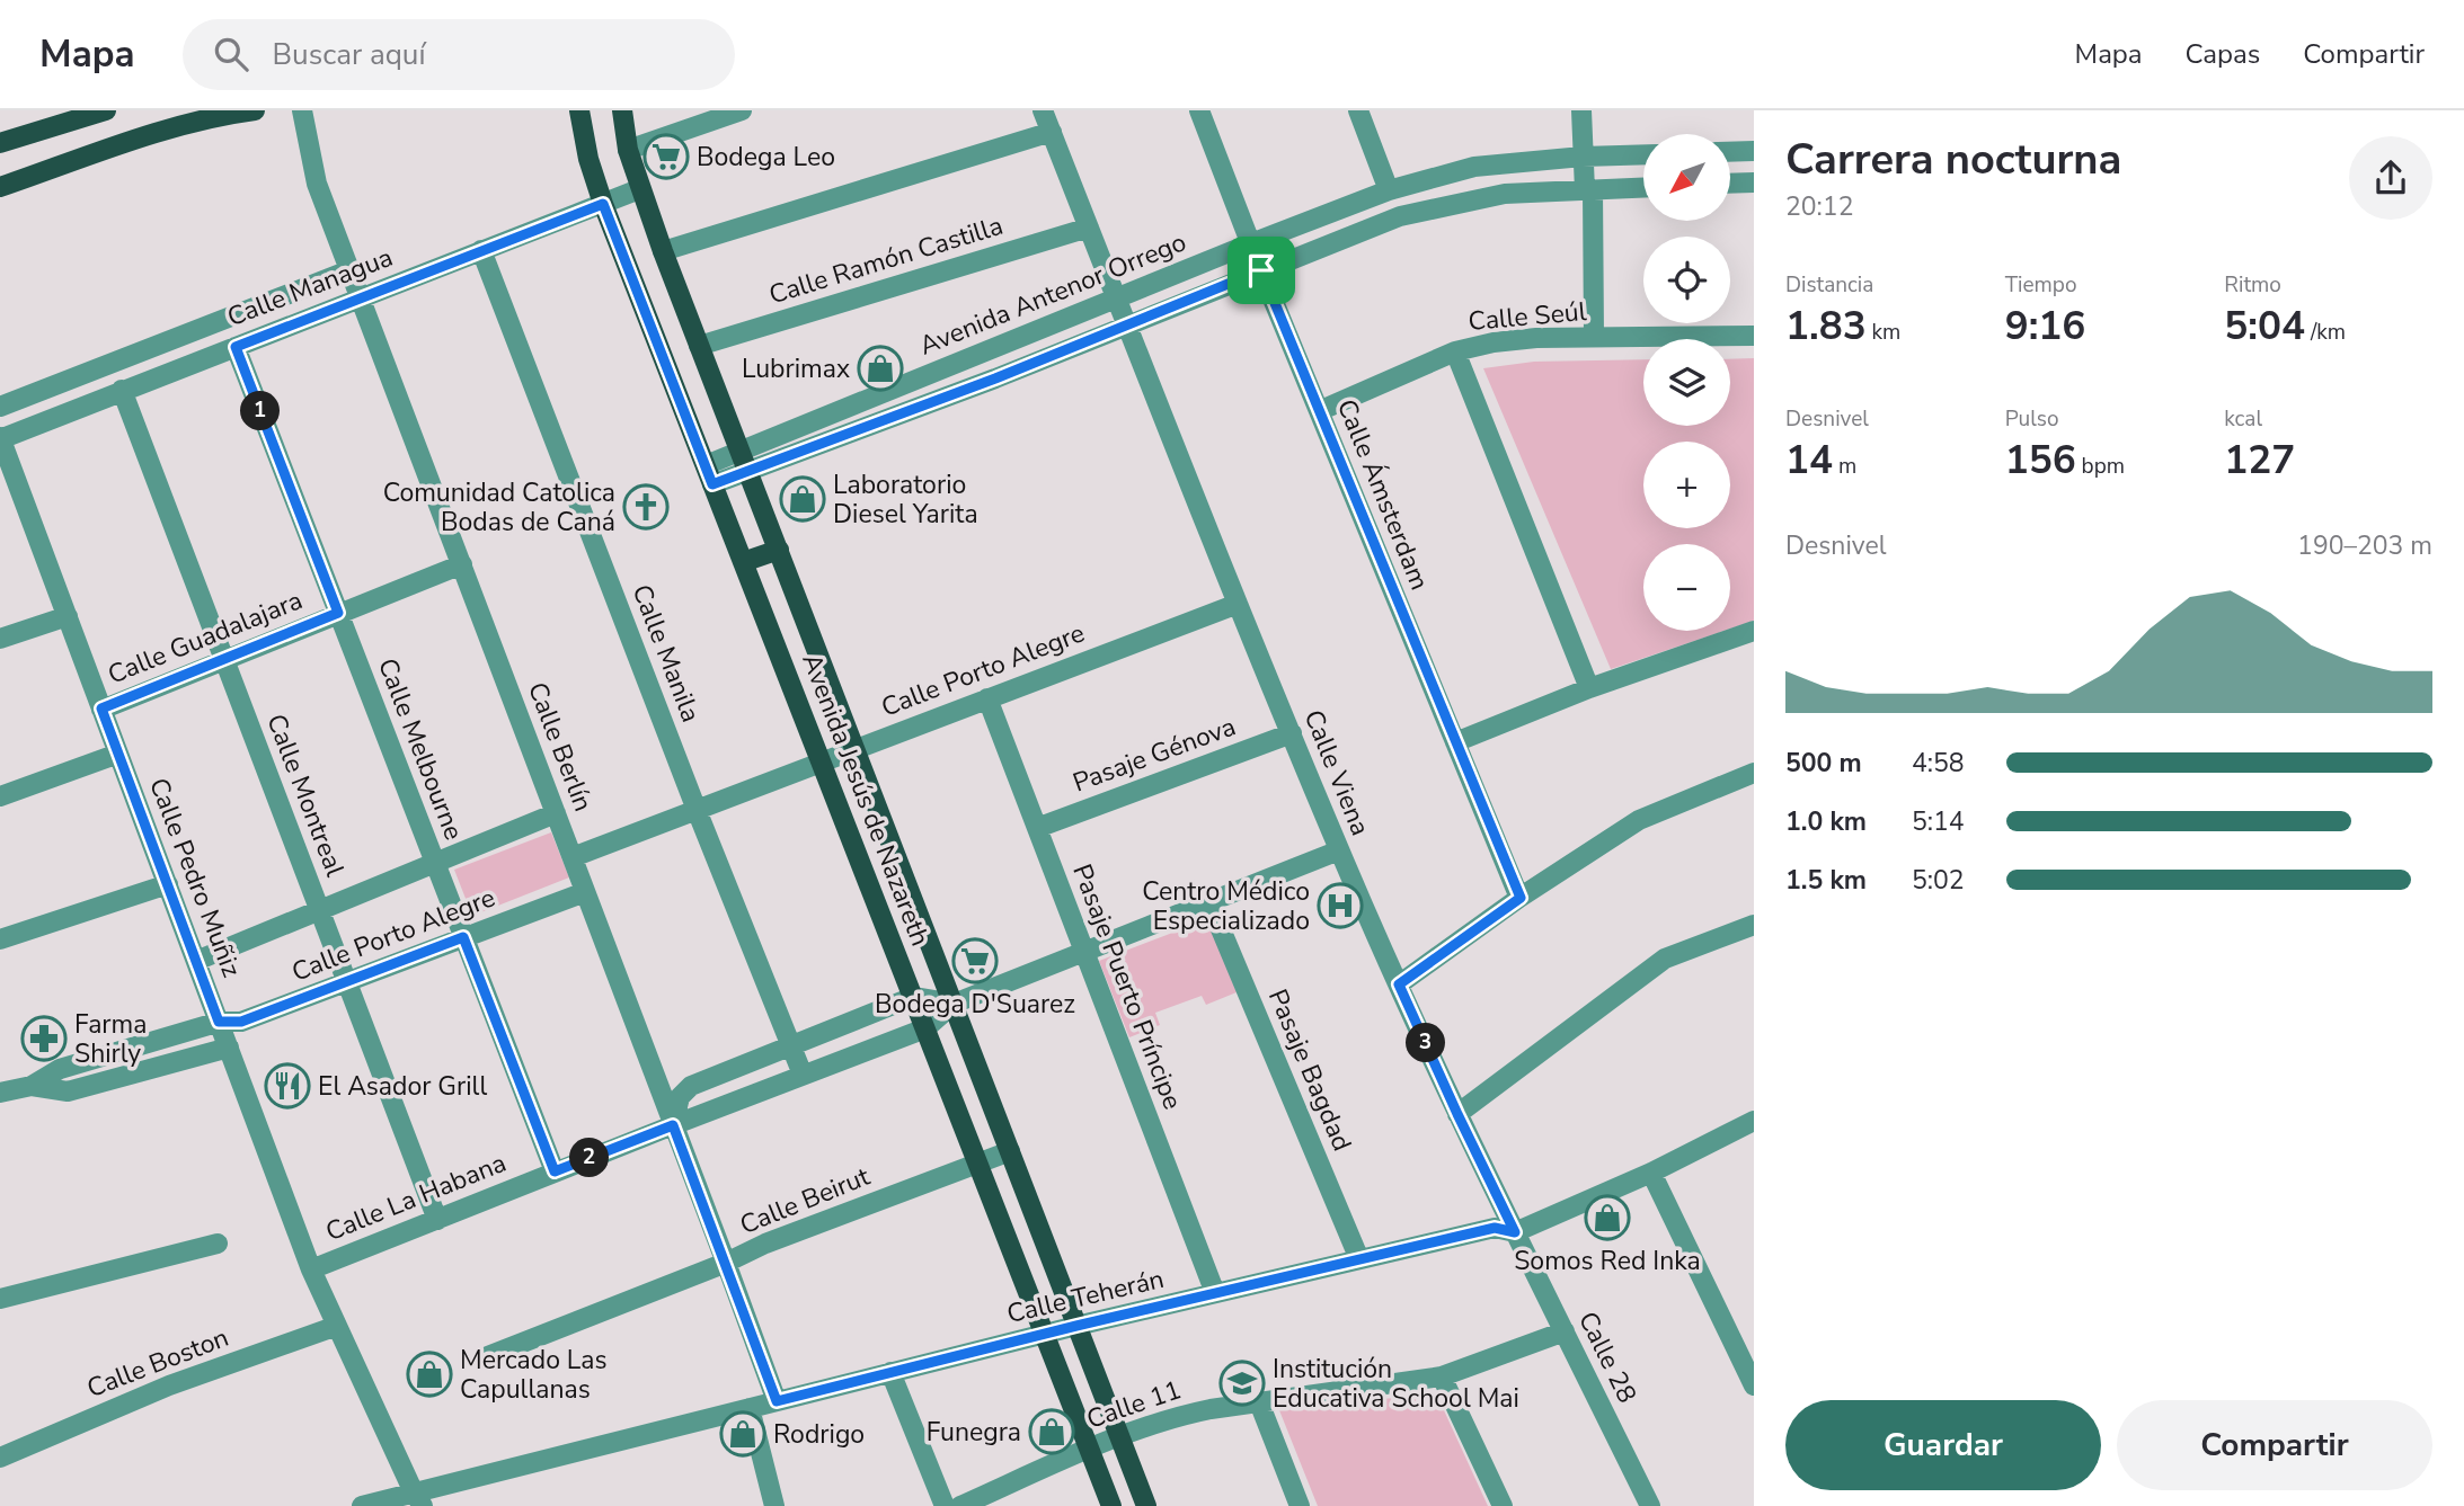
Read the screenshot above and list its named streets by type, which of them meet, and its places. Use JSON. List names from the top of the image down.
{
  "streets": {
    "main road": ["Avenida Jesús de Nazareth"],
    "street": [
      "Calle Ramón Castilla",
      "Calle Managua",
      "Avenida Antenor Orrego",
      "Calle Seúl",
      "Calle Ámsterdam",
      "Calle Guadalajara",
      "Calle Manila",
      "Calle Porto Alegre",
      "Calle Berlín",
      "Calle Melbourne",
      "Pasaje Génova",
      "Calle Viena",
      "Calle Montreal",
      "Calle Pedro Muñiz",
      "Pasaje Puerto Príncipe",
      "Pasaje Bagdad",
      "Calle La Habana",
      "Calle Beirut",
      "Calle Teherán",
      "Calle 28",
      "Calle Boston",
      "Calle 11"
    ]
  },
  "crossings": [
    ["Calle Ramón Castilla", "Calle Viena"],
    ["Calle Ramón Castilla", "Avenida Jesús de Nazareth"],
    ["Calle Managua", "Calle Manila"],
    ["Calle Managua", "Calle Berlín"],
    ["Calle Managua", "Calle Melbourne"],
    ["Calle Managua", "Calle Montreal"],
    ["Calle Managua", "Avenida Jesús de Nazareth"],
    ["Calle Managua", "Calle Pedro Muñiz"],
    ["Avenida Antenor Orrego", "Calle Ámsterdam"],
    ["Avenida Antenor Orrego", "Calle Viena"],
    ["Avenida Antenor Orrego", "Avenida Jesús de Nazareth"],
    ["Calle Seúl", "Calle Ámsterdam"],
    ["Calle Guadalajara", "Calle Berlín"],
    ["Calle Guadalajara", "Calle Melbourne"],
    ["Calle Guadalajara", "Calle Montreal"],
    ["Calle Guadalajara", "Calle Pedro Muñiz"],
    ["Calle Manila", "Calle Porto Alegre"],
    ["Calle Manila", "Calle La Habana"],
    ["Calle Porto Alegre", "Calle Berlín"],
    ["Calle Porto Alegre", "Calle Melbourne"],
    ["Calle Porto Alegre", "Calle Viena"],
    ["Calle Porto Alegre", "Calle Montreal"],
    ["Calle Porto Alegre", "Avenida Jesús de Nazareth"],
    ["Calle Porto Alegre", "Calle Pedro Muñiz"],
    ["Calle Porto Alegre", "Pasaje Puerto Príncipe"],
    ["Calle Berlín", "Calle La Habana"],
    ["Calle Berlín", "Calle Beirut"],
    ["Calle Berlín", "Calle Teherán"],
    ["Calle Melbourne", "Calle La Habana"],
    ["Pasaje Génova", "Calle Viena"],
    ["Pasaje Génova", "Pasaje Puerto Príncipe"],
    ["Calle Viena", "Calle La Habana"],
    ["Calle Viena", "Calle Teherán"],
    ["Calle Viena", "Calle 28"],
    ["Calle Montreal", "Calle La Habana"],
    ["Avenida Jesús de Nazareth", "Calle La Habana"],
    ["Avenida Jesús de Nazareth", "Calle Beirut"],
    ["Avenida Jesús de Nazareth", "Calle Teherán"],
    ["Avenida Jesús de Nazareth", "Calle 11"],
    ["Calle Pedro Muñiz", "Calle La Habana"],
    ["Calle Pedro Muñiz", "Calle Teherán"],
    ["Calle Pedro Muñiz", "Calle Boston"],
    ["Pasaje Puerto Príncipe", "Calle La Habana"],
    ["Pasaje Puerto Príncipe", "Calle Teherán"],
    ["Pasaje Bagdad", "Calle La Habana"],
    ["Pasaje Bagdad", "Calle Teherán"],
    ["Calle Teherán", "Calle 28"],
    ["Calle 28", "Calle 11"]
  ],
  "places": {
    "supermarket": ["Bodega Leo", "Bodega D'Suarez"],
    "shop": [
      "Lubrimax",
      "Laboratorio Diesel Yarita",
      "Somos Red Inka",
      "Mercado Las Capullanas",
      "Funegra",
      "Rodrigo"
    ],
    "church": ["Comunidad Catolica Bodas de Caná"],
    "hospital": ["Centro Médico Especializado"],
    "pharmacy": ["Farma Shirly"],
    "restaurant": ["El Asador Grill"],
    "school or university": ["Institución Educativa School Mai"]
  },
  "north": "bottom left",
  "page": {
    "header": "Mapa",
    "search": "Buscar aquí",
    "nav": ["Mapa", "Capas", "Compartir"],
    "heading": ["Carrera nocturna", "20:12"],
    "map_buttons": ["+", "−"],
    "stats": [
      ["Distancia", "1.83 km"],
      ["Tiempo", "9:16"],
      ["Ritmo", "5:04 /km"],
      ["Desnivel", "14 m"],
      ["Pulso", "156 bpm"],
      ["kcal", "127"]
    ],
    "pins": ["1", "3", "2"],
    "chart": ["Desnivel", "190–203 m"],
    "list": [
      {
        "name": "500 m",
        "note": "4:58"
      },
      {
        "name": "1.0 km",
        "note": "5:14"
      },
      {
        "name": "1.5 km",
        "note": "5:02"
      }
    ],
    "buttons": ["Guardar", "Compartir"]
  }
}
